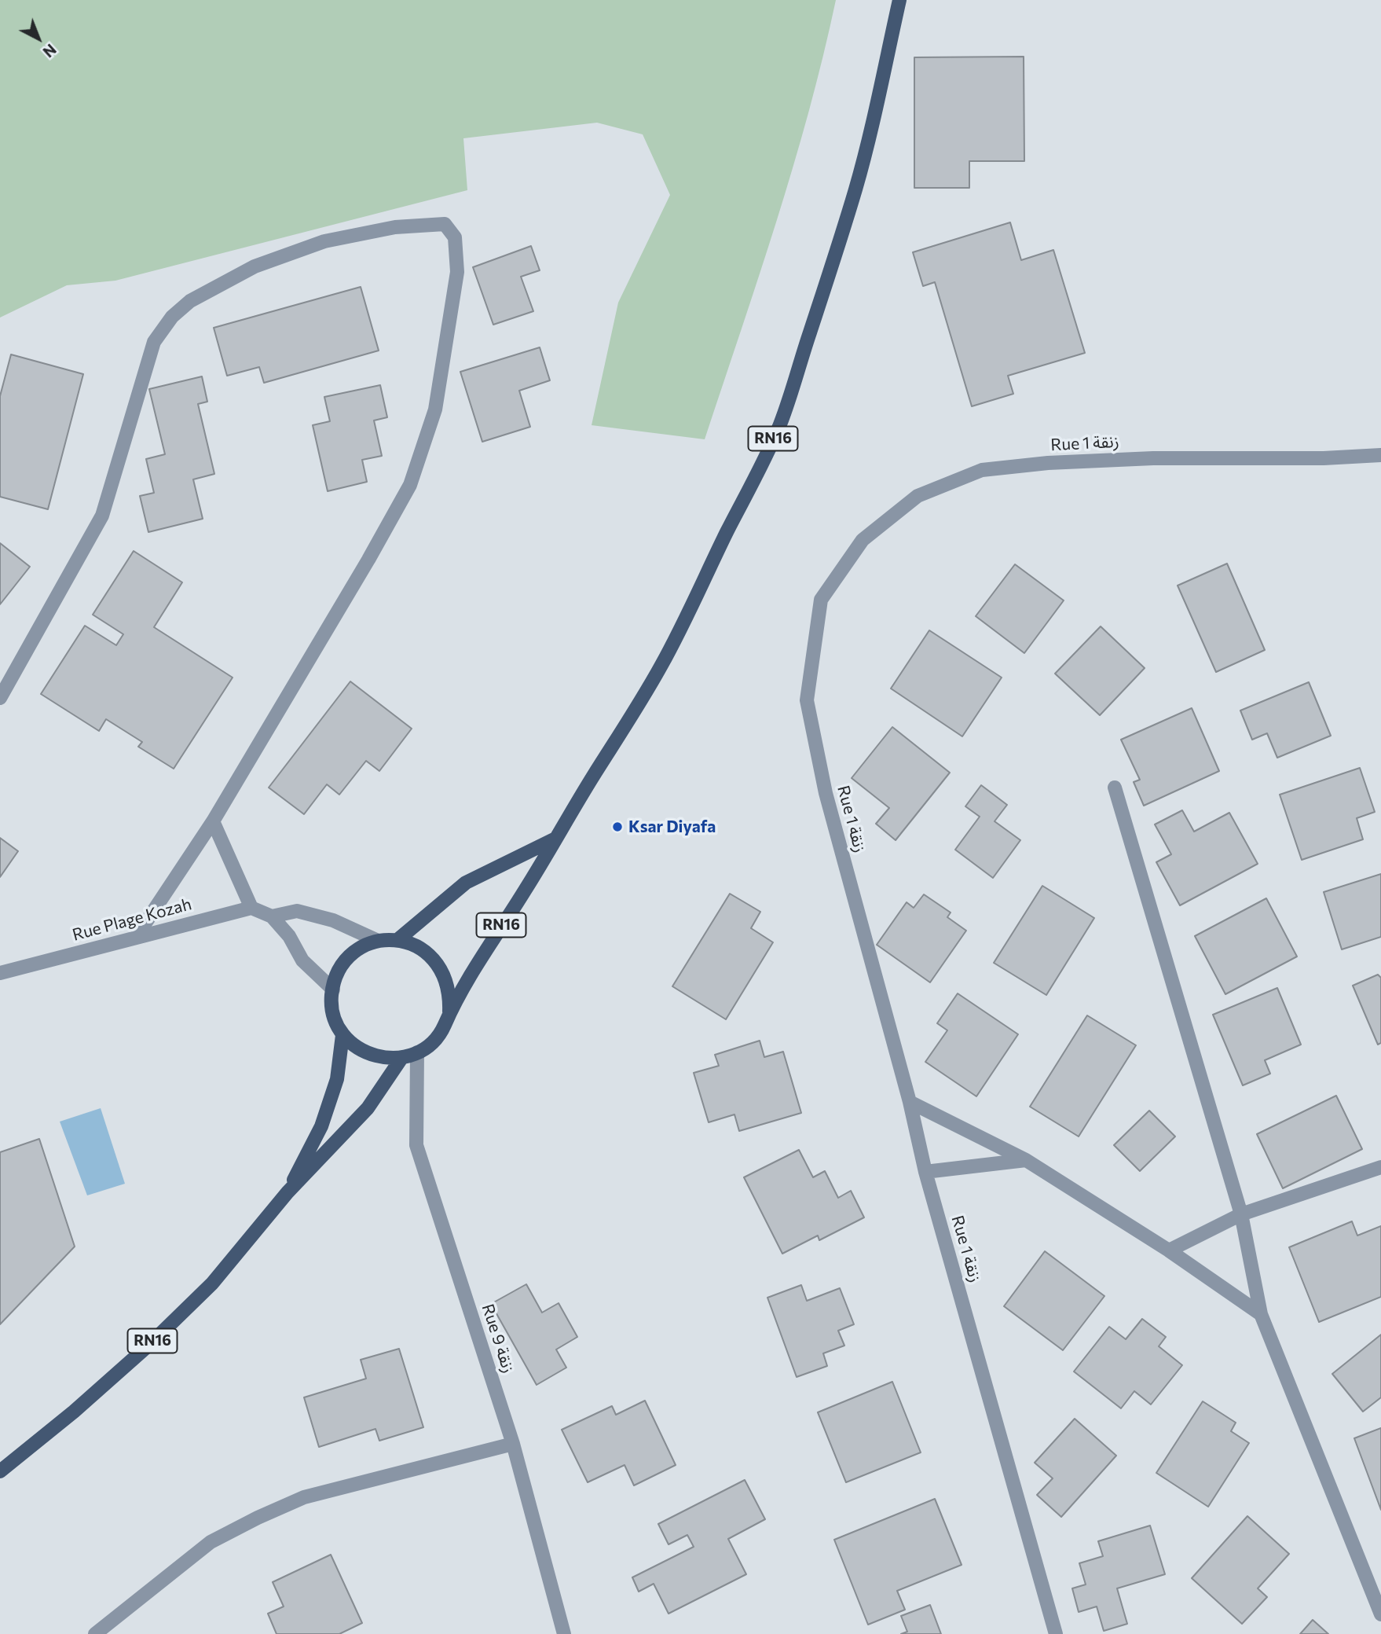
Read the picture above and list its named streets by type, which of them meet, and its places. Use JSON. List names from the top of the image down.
{
  "streets": {
    "main road": ["RN16"],
    "street": ["Rue 1 زنقة", "Rue Plage Kozah", "Rue 9 زنقة"]
  },
  "crossings": [
    ["RN16", "Rue 9 زنقة"]
  ],
  "places": ["Ksar Diyafa"],
  "north": "bottom right"
}
